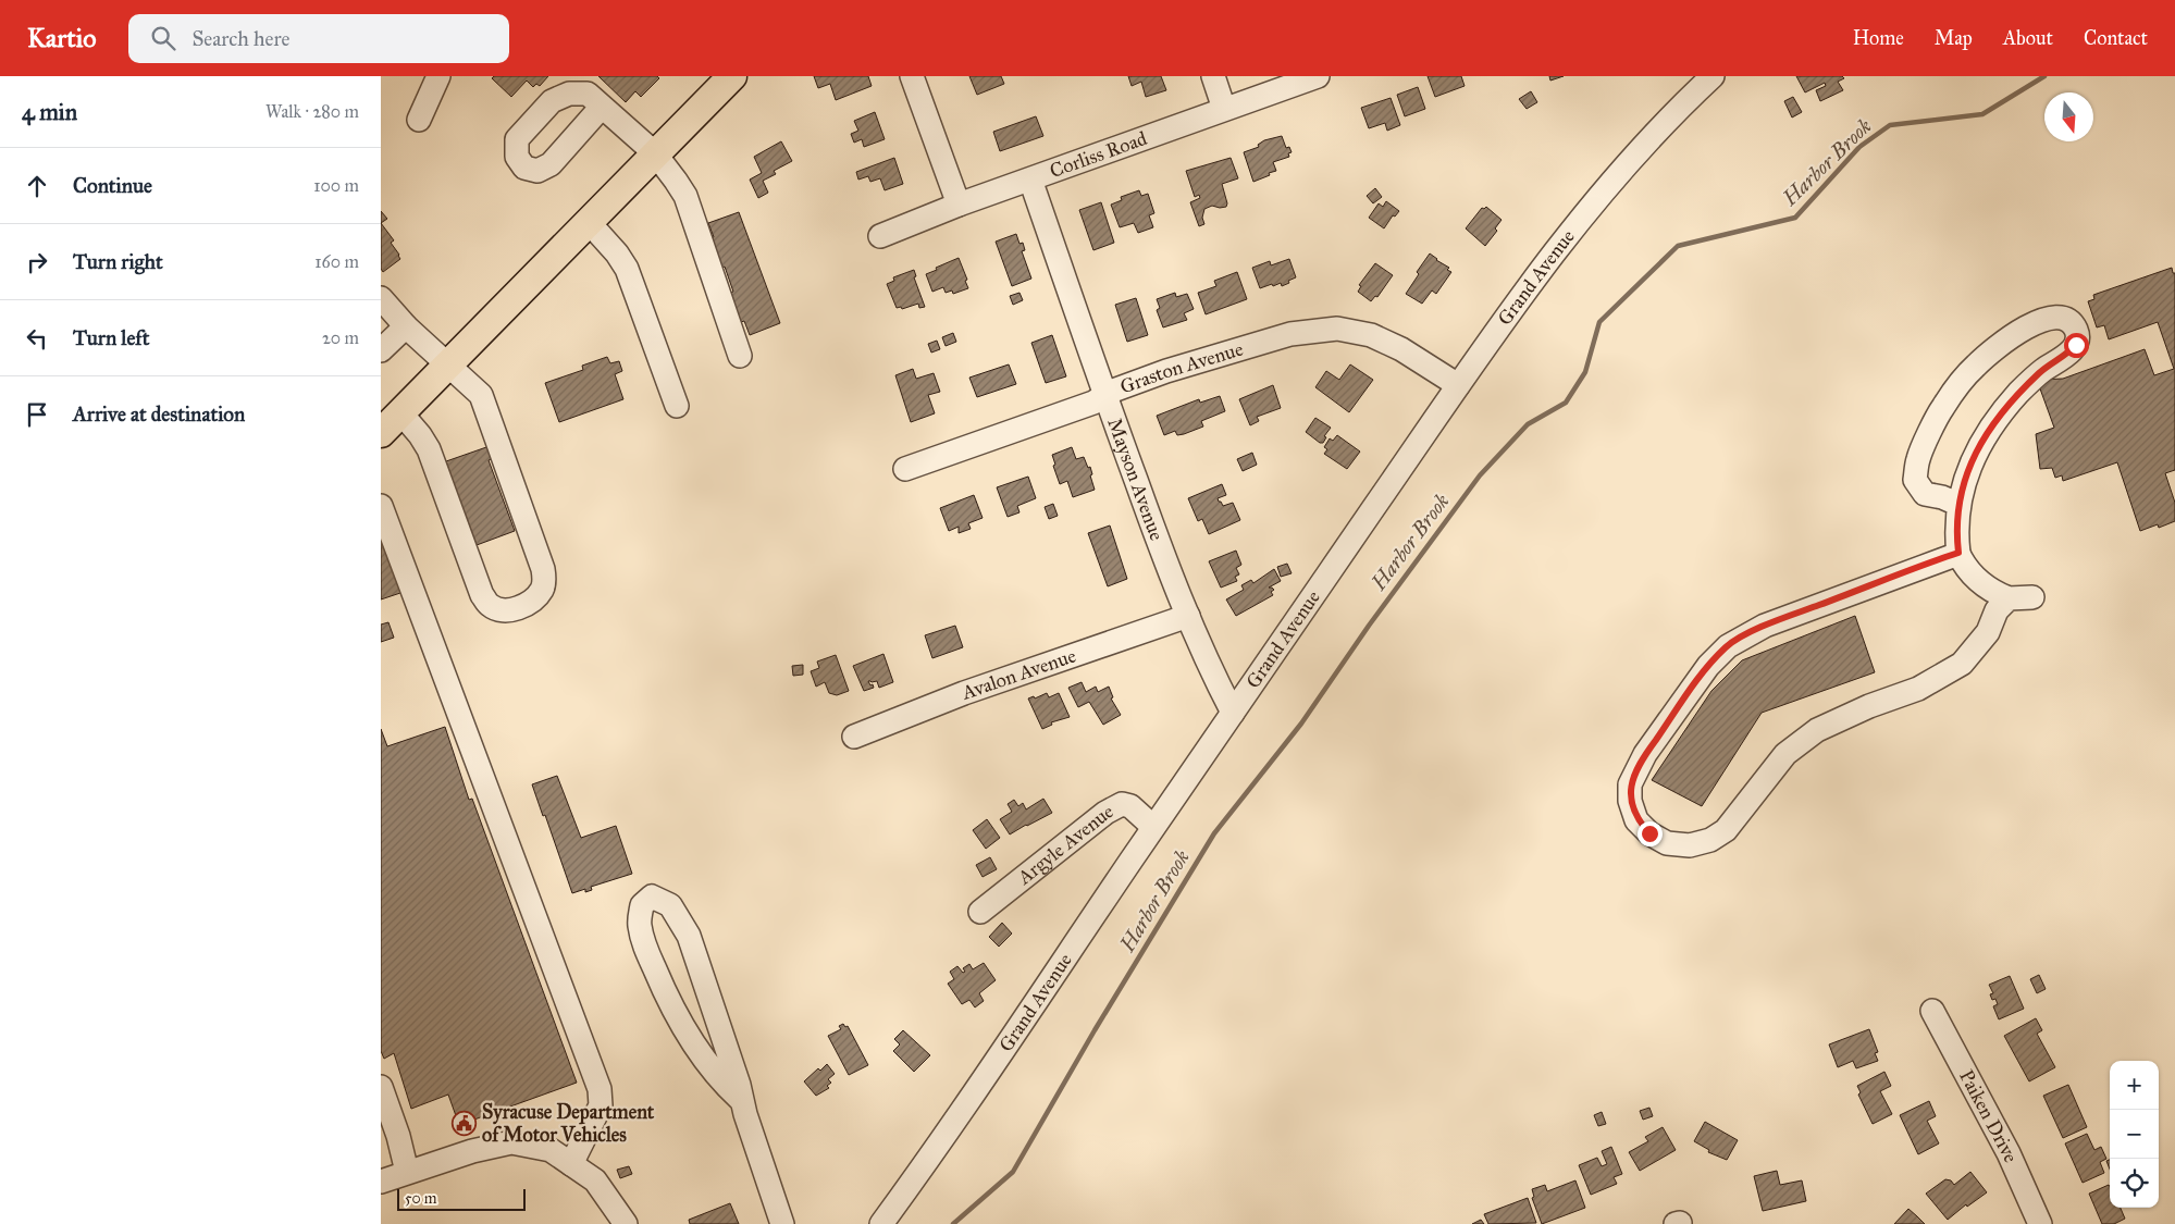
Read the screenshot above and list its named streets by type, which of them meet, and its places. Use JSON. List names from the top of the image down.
{
  "streets": {
    "street": [
      "Corliss Road",
      "Grand Avenue",
      "Graston Avenue",
      "Mayson Avenue",
      "Avalon Avenue",
      "Argyle Avenue",
      "Paiken Drive"
    ]
  },
  "crossings": [
    ["Corliss Road", "Mayson Avenue"],
    ["Grand Avenue", "Graston Avenue"],
    ["Grand Avenue", "Mayson Avenue"],
    ["Grand Avenue", "Argyle Avenue"],
    ["Graston Avenue", "Mayson Avenue"],
    ["Mayson Avenue", "Avalon Avenue"]
  ],
  "water": ["Harbor Brook"],
  "places": {
    "public building": ["Syracuse Department of Motor Vehicles"]
  },
  "scale_bar": "50 m",
  "north": "bottom",
  "page": {
    "header": "Kartio",
    "search": "Search here",
    "nav": [
      "Home",
      "Map",
      "About",
      "Contact"
    ],
    "heading": ["4 min", "Walk · 280 m"],
    "list": [
      ["Continue", "100 m"],
      ["Turn right", "160 m"],
      ["Turn left", "20 m"],
      "Arrive at destination"
    ],
    "map_buttons": ["+", "−"],
    "scale": "50 m"
  }
}
